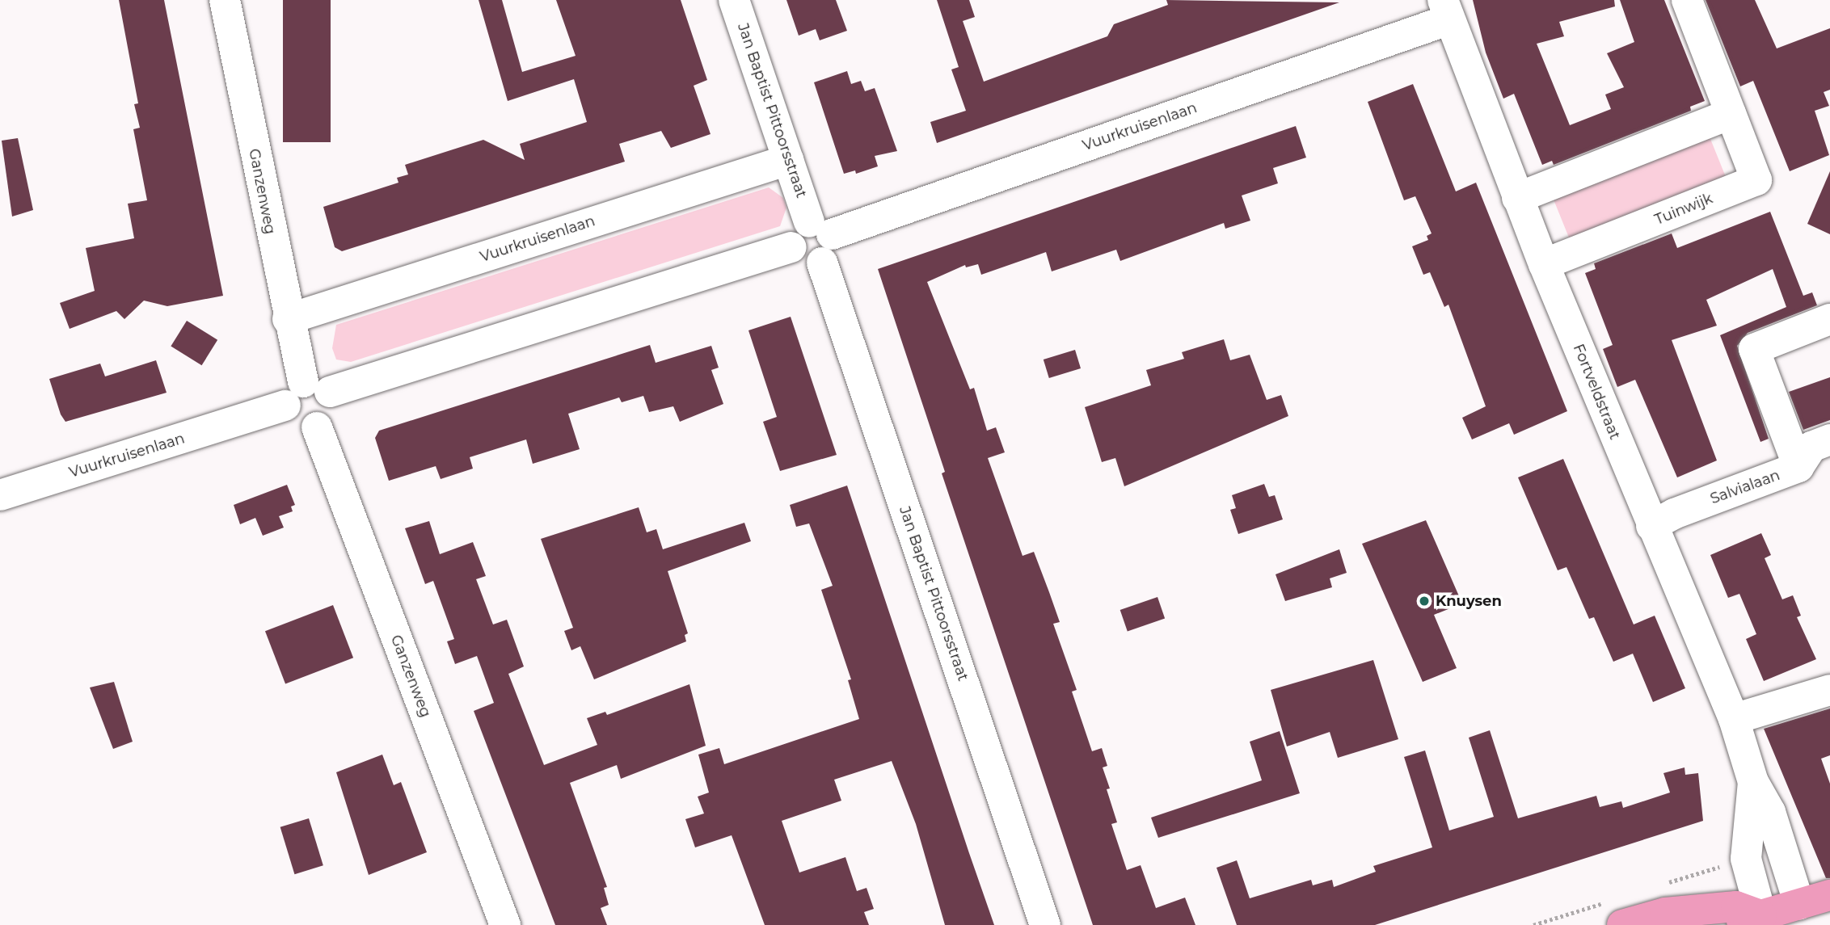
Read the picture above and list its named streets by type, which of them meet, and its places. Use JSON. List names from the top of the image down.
{
  "streets": {
    "street": [
      "Jan Baptist Pittoorsstraat",
      "Vuurkruisenlaan",
      "Ganzenweg",
      "Tuinwijk",
      "Fortveldstraat",
      "Salvialaan"
    ]
  },
  "crossings": [
    ["Jan Baptist Pittoorsstraat", "Vuurkruisenlaan"],
    ["Vuurkruisenlaan", "Ganzenweg"],
    ["Vuurkruisenlaan", "Fortveldstraat"],
    ["Tuinwijk", "Fortveldstraat"],
    ["Fortveldstraat", "Salvialaan"]
  ],
  "places": ["Knuysen"]
}
